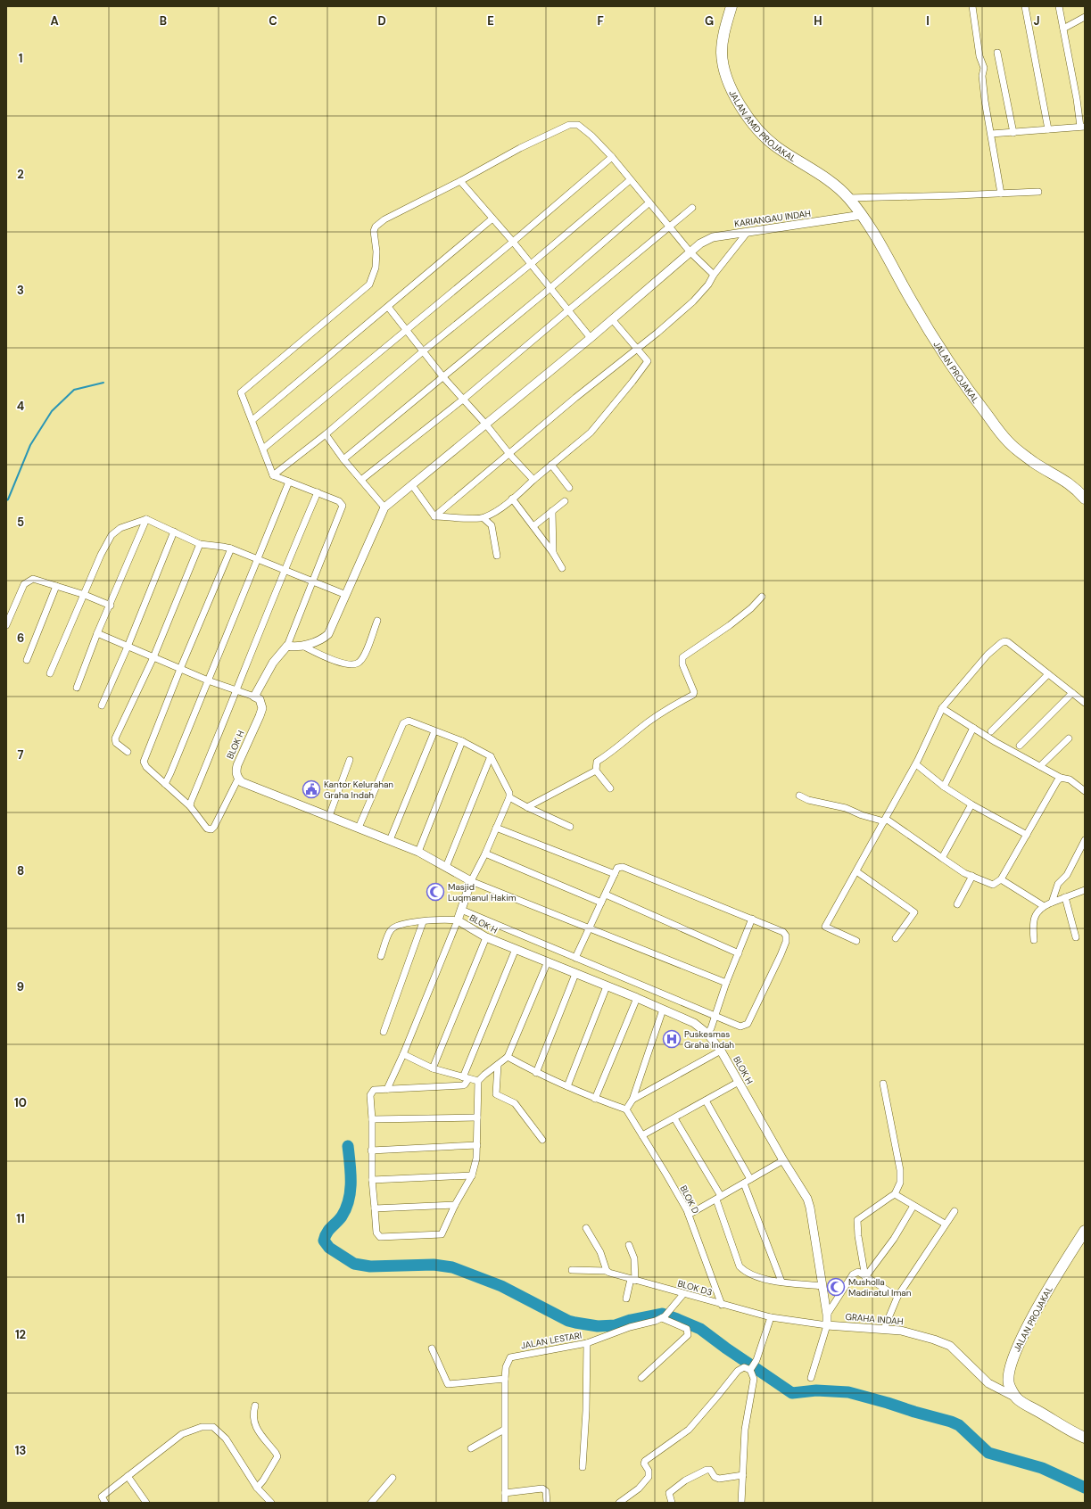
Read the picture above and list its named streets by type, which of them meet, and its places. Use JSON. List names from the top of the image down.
{
  "streets": {
    "main road": ["JALAN AMD PROJAKAL", "JALAN PROJAKAL"],
    "street": [
      "KARIANGAU INDAH",
      "BLOK H",
      "BLOK D",
      "BLOK D3",
      "GRAHA INDAH",
      "JALAN LESTARI"
    ]
  },
  "crossings": [
    ["JALAN AMD PROJAKAL", "KARIANGAU INDAH"],
    ["JALAN AMD PROJAKAL", "JALAN PROJAKAL"],
    ["KARIANGAU INDAH", "JALAN PROJAKAL"],
    ["JALAN PROJAKAL", "GRAHA INDAH"],
    ["BLOK D", "BLOK D3"],
    ["BLOK D3", "GRAHA INDAH"],
    ["BLOK D3", "JALAN LESTARI"]
  ],
  "places": {
    "public building": ["Kantor Kelurahan Graha Indah"],
    "mosque": ["Masjid Luqmanul Hakim", "Musholla Madinatul Iman"],
    "hospital": ["Puskesmas Graha Indah"]
  },
  "grid": {
    "columns": [
      "A",
      "B",
      "C",
      "D",
      "E",
      "F",
      "G",
      "H",
      "I",
      "J"
    ],
    "rows": [
      "1",
      "2",
      "3",
      "4",
      "5",
      "6",
      "7",
      "8",
      "9",
      "10",
      "11",
      "12",
      "13"
    ]
  }
}
